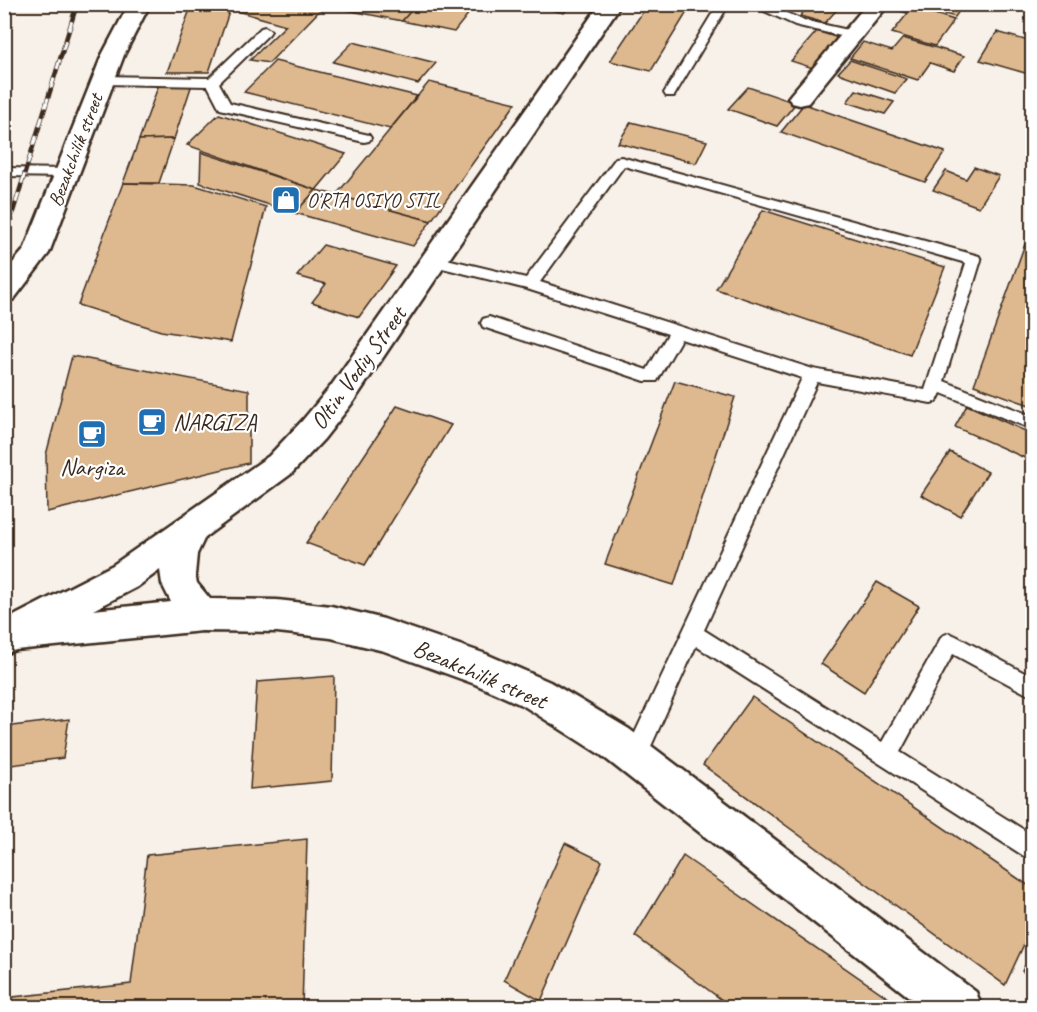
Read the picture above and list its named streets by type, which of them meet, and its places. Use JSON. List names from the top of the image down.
{
  "streets": {
    "street": ["Bezakchilik street", "Oltin Vodiy Street"]
  },
  "crossings": [
    ["Bezakchilik street", "Oltin Vodiy Street"]
  ],
  "places": {
    "shop": ["O'RTA OSIYO STIL"],
    "cafe": ["NARGIZA", "Nargiza"]
  }
}
